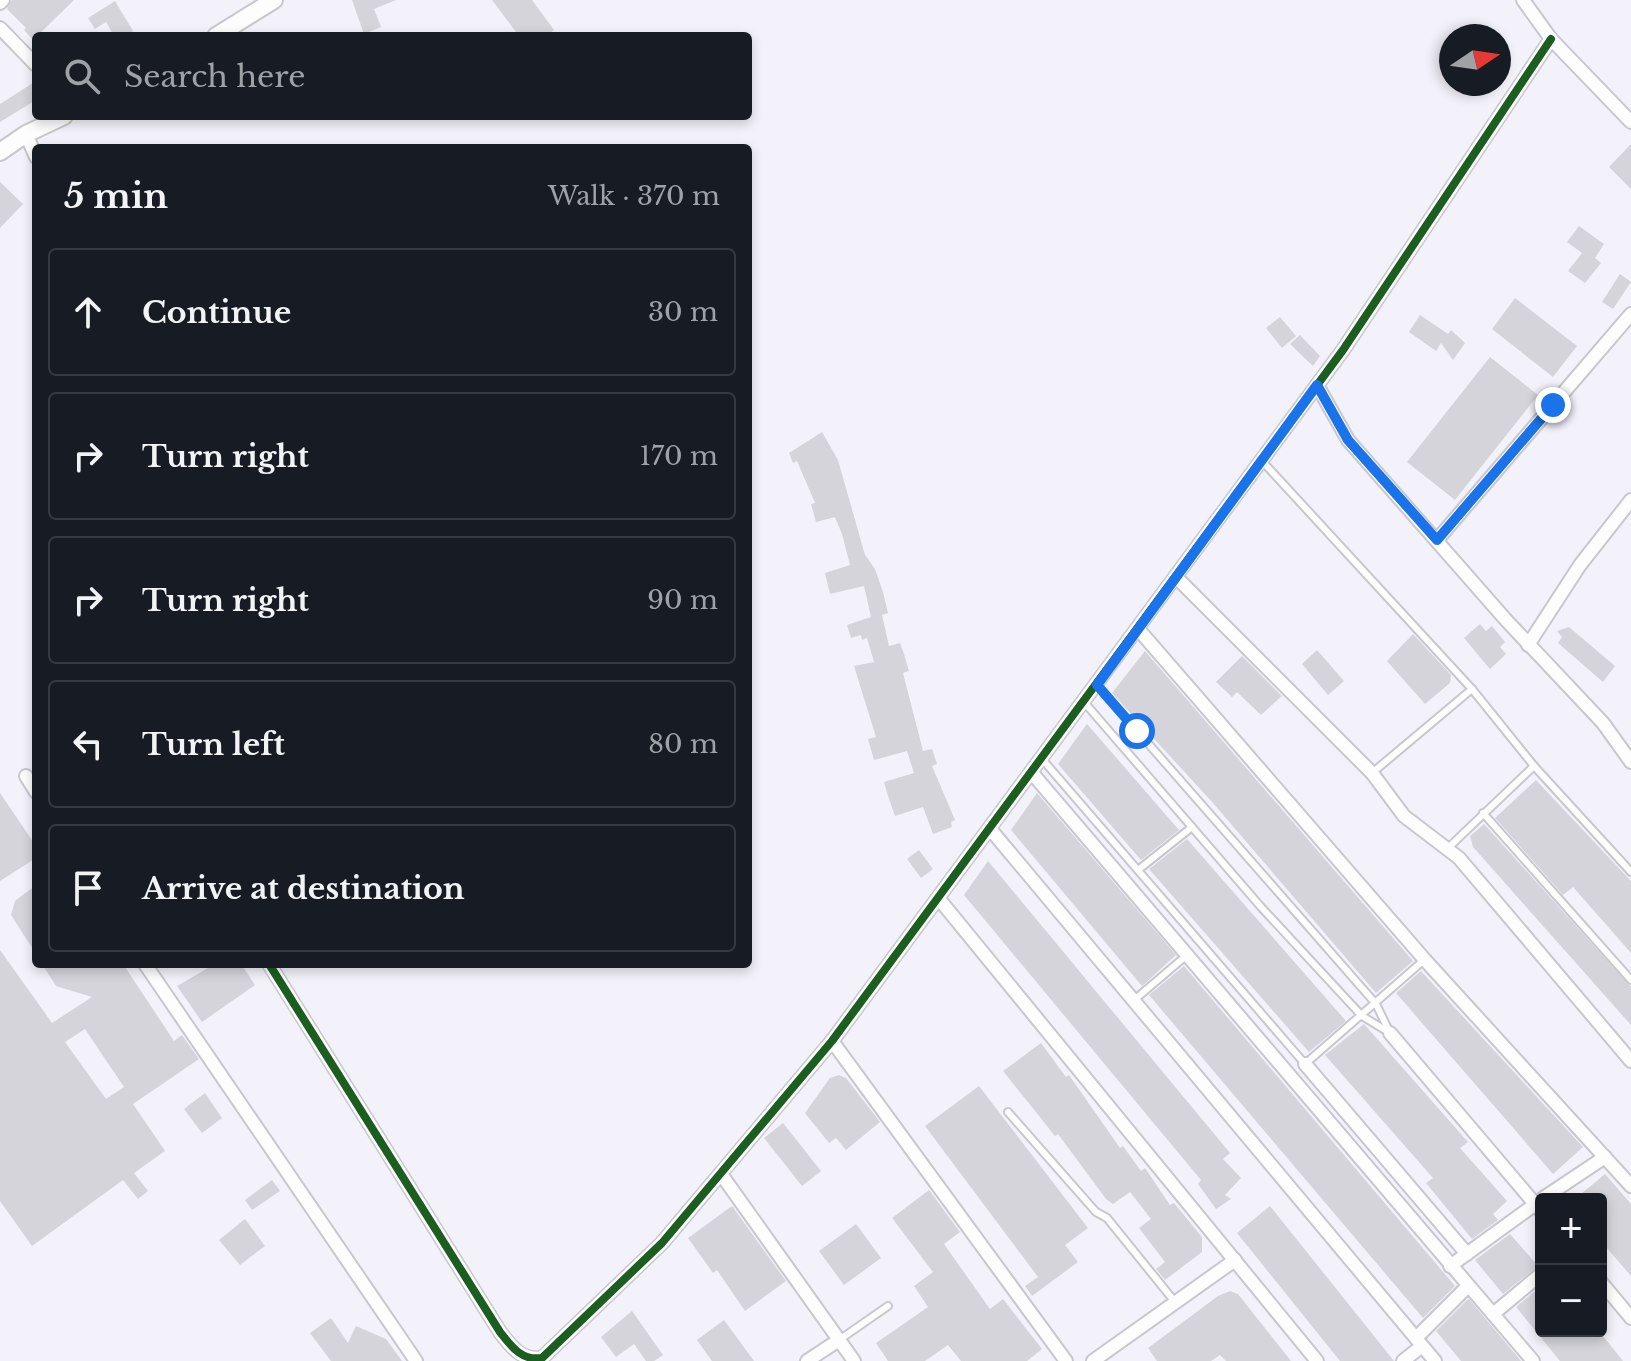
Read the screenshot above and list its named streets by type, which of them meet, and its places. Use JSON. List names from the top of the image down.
{
  "north": "right",
  "page": {
    "search": "Search here",
    "heading": ["5 min", "Walk · 370 m"],
    "list": [
      ["Continue", "30 m"],
      ["Turn right", "170 m"],
      ["Turn right", "90 m"],
      ["Turn left", "80 m"],
      "Arrive at destination"
    ],
    "map_buttons": ["+", "−"]
  }
}
